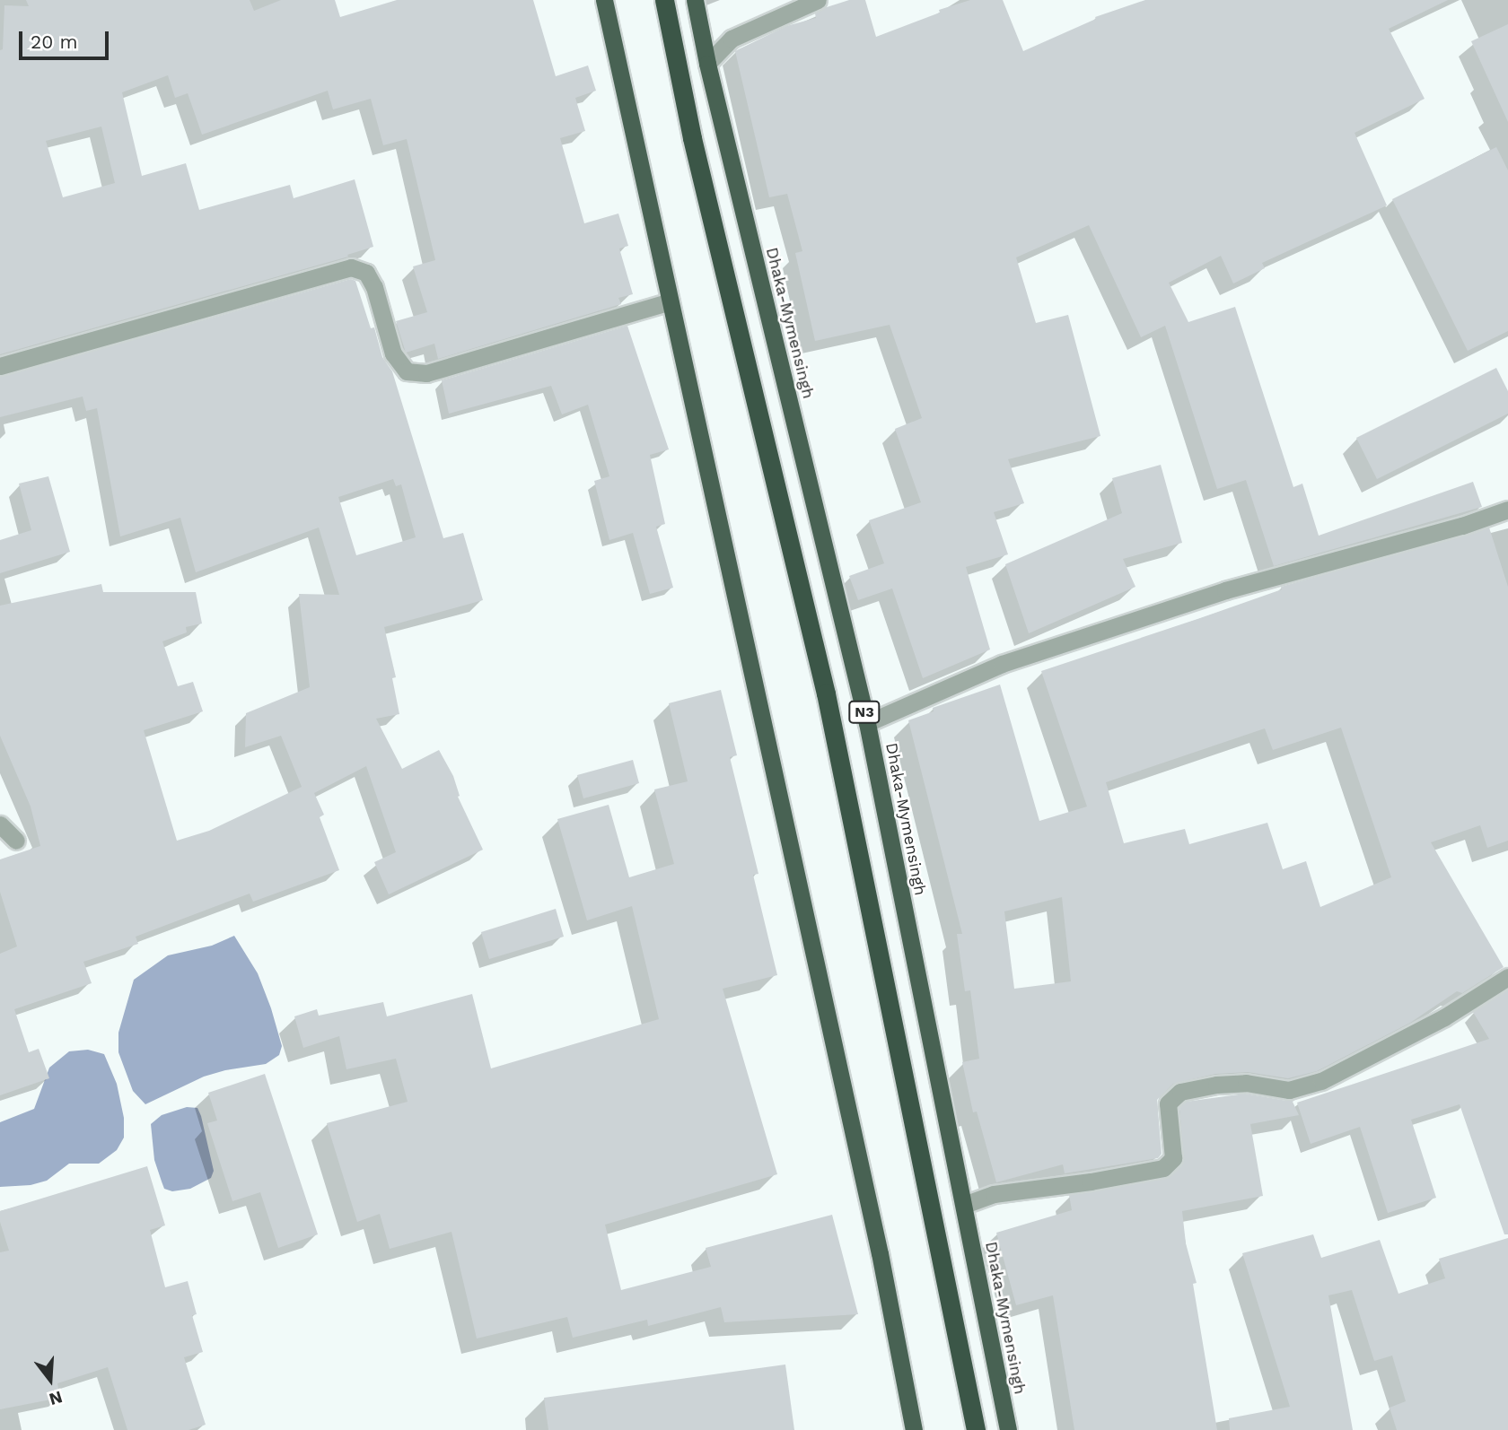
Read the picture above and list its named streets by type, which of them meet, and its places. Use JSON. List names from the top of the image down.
{
  "streets": {
    "highway": ["Dhaka-Mymensingh", "N3"]
  },
  "scale_bar": "20 m",
  "north": "bottom"
}
